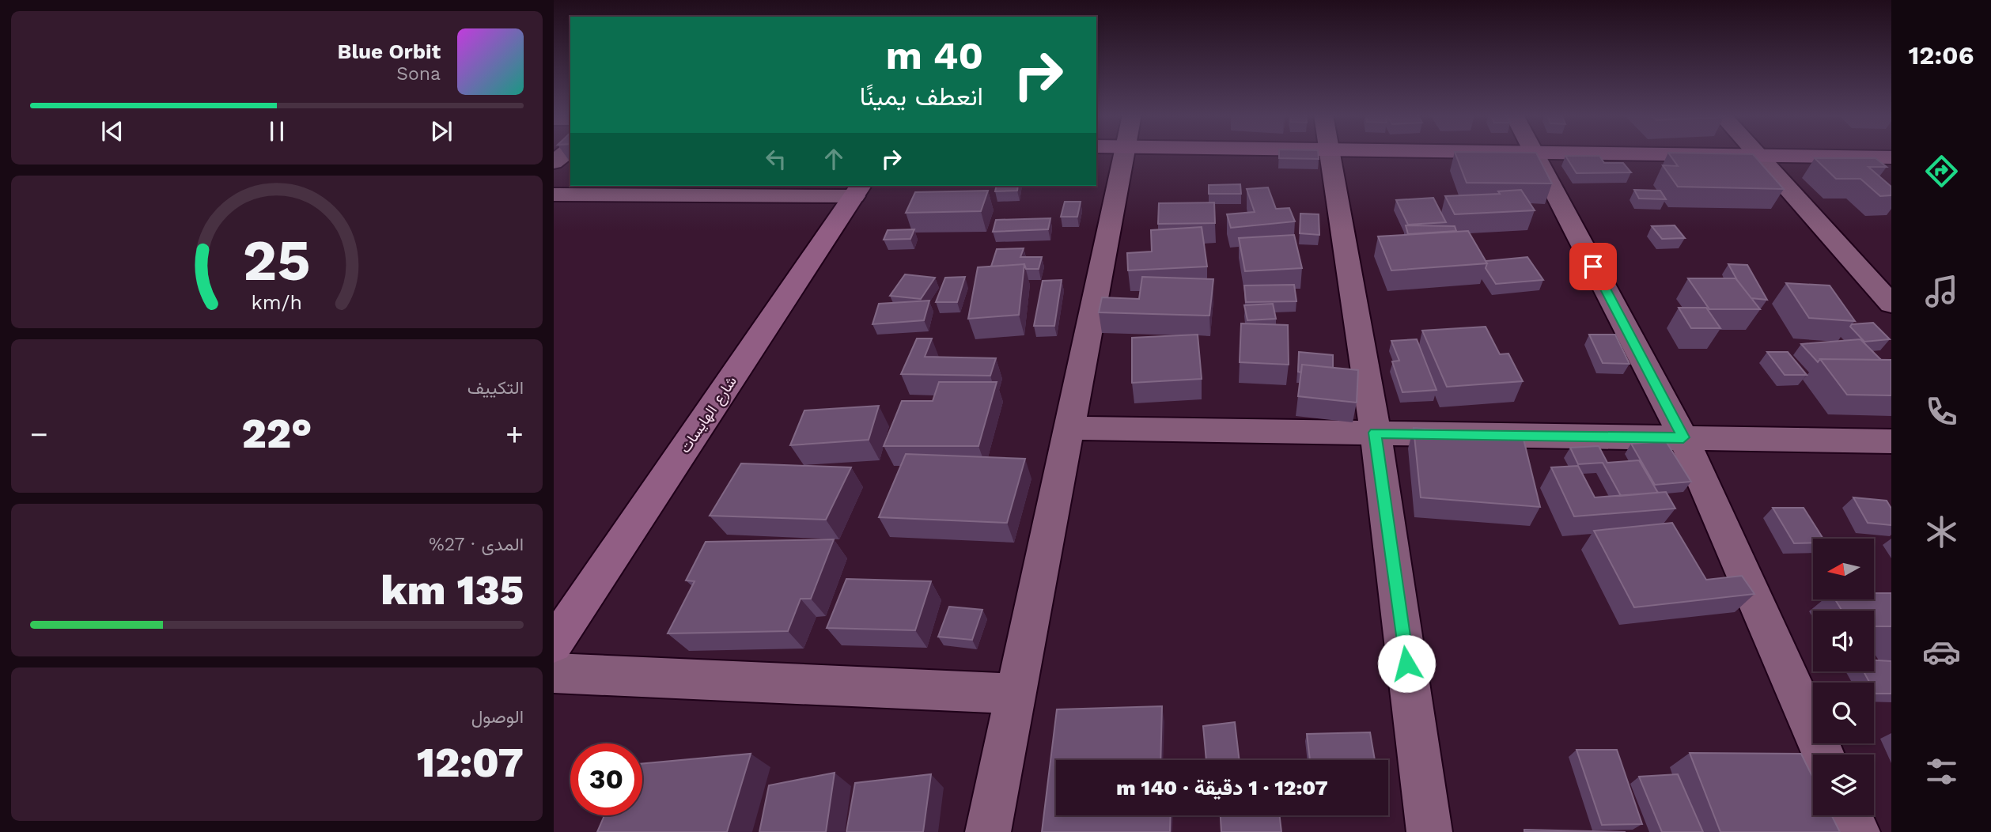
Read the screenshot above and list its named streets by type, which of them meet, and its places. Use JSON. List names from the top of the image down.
{
  "streets": {
    "street": ["شارع الهايسات"]
  },
  "north": "left",
  "page": {
    "tabs": "12:06",
    "turn": ["40 m", "انعطف يمينًا"],
    "song": ["Blue Orbit", "Sona"],
    "tile": [
      "التكييف",
      ["المدى · 27%", "135 km"],
      ["الوصول", "12:07"]
    ],
    "heat": ["−", "22°", "+"],
    "limit": "30",
    "trip": "12:07 · 1 دقيقة · 140 m",
    "gauge": ["25", "km/h"]
  }
}
